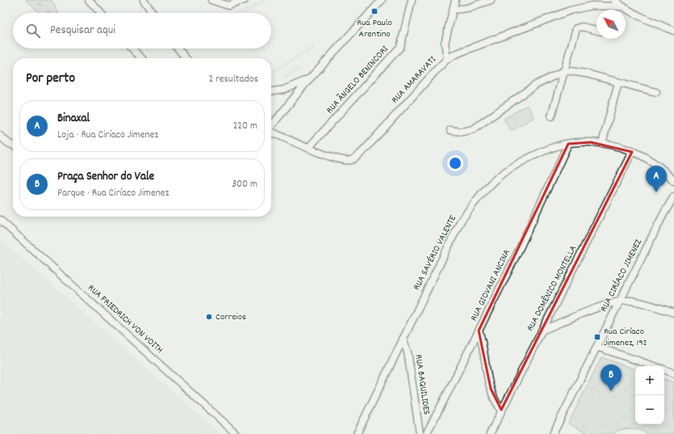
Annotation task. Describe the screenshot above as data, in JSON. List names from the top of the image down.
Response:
{
  "streets": {
    "street": [
      "RUA ÂNGELO BENINCORI",
      "RUA AMARAVATI",
      "RUA SAVÉRIO VALENTE",
      "RUA CIRÍACO JIMENEZ",
      "RUA GIOVANI ANCINA",
      "RUA DOMÊNICO MONTELLA",
      "RUA FRIEDRICH VON VOITH",
      "RUA BAQUILIDES"
    ]
  },
  "crossings": [
    ["RUA ÂNGELO BENINCORI", "RUA AMARAVATI"],
    ["RUA SAVÉRIO VALENTE", "RUA GIOVANI ANCINA"],
    ["RUA SAVÉRIO VALENTE", "RUA DOMÊNICO MONTELLA"],
    ["RUA SAVÉRIO VALENTE", "RUA BAQUILIDES"]
  ],
  "places": {
    "transit": ["Rua Paulo Arentino", "Rua Ciríaco Jimenez, 192"],
    "other": ["Correios"]
  },
  "north": "top left",
  "page": {
    "search": "Pesquisar aqui",
    "heading": ["Por perto", "2 resultados"],
    "list": [
      {
        "mark": "A",
        "name": "Binaxal",
        "note": "Loja · Rua Ciríaco Jimenez",
        "value": "220 m"
      },
      {
        "mark": "B",
        "name": "Praça Senhor do Vale",
        "note": "Parque · Rua Ciríaco Jimenez",
        "value": "300 m"
      }
    ],
    "pins": ["A", "B"],
    "map_buttons": ["+", "−"]
  }
}
